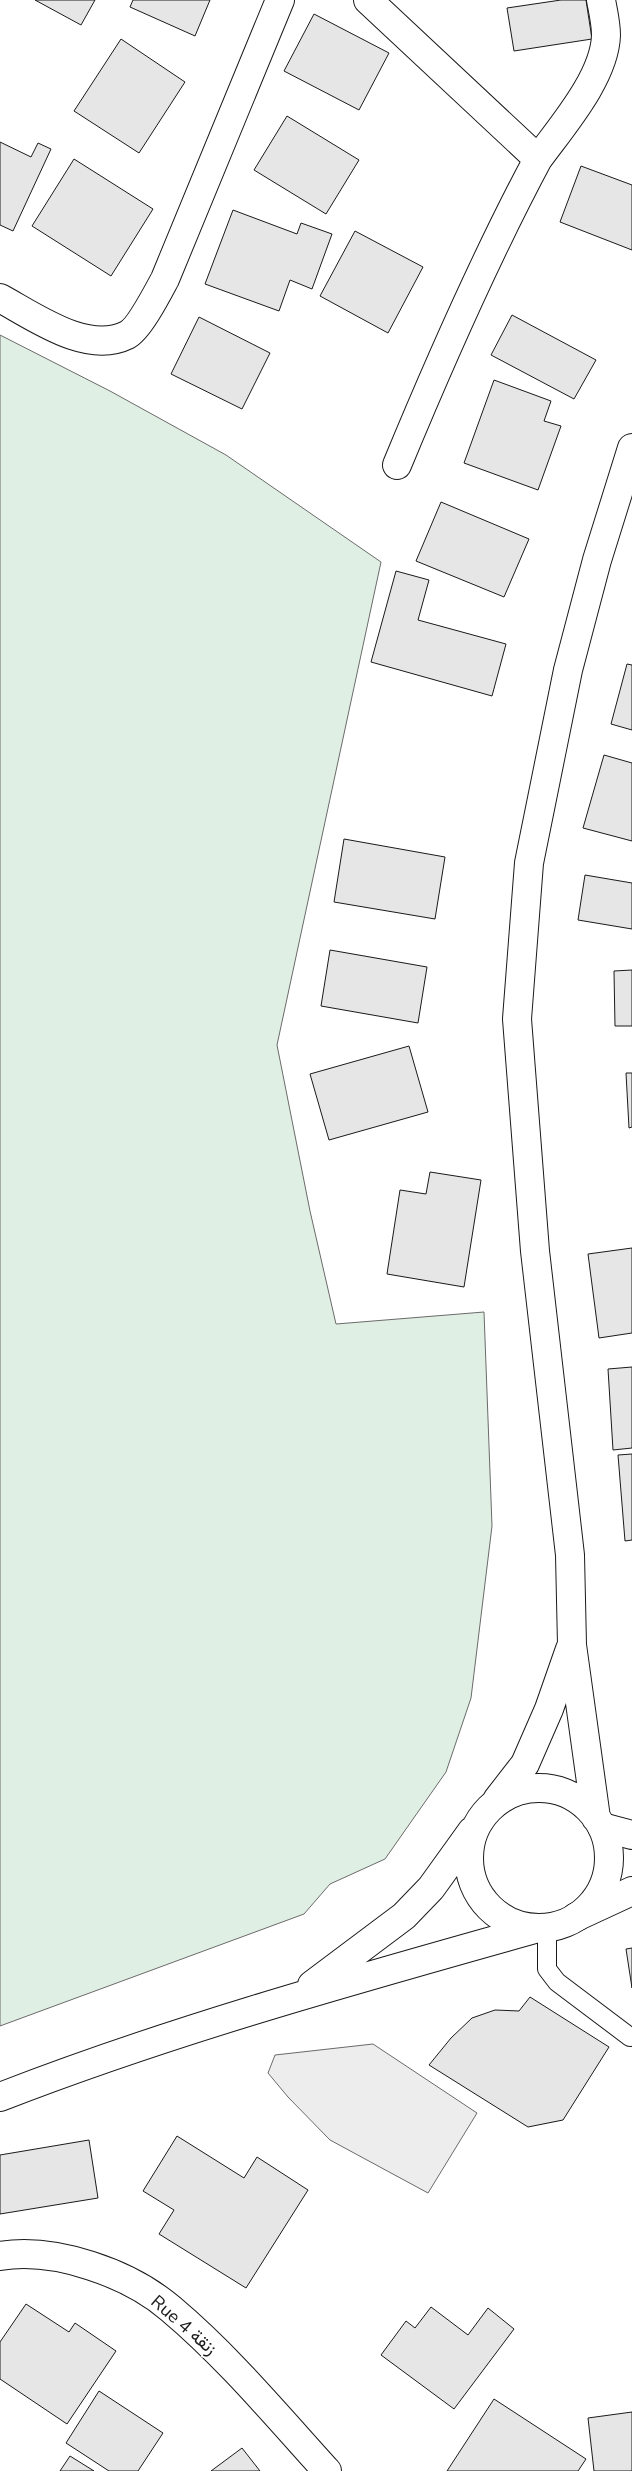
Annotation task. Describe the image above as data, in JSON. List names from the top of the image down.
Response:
{
  "streets": {
    "main road": ["Rue 4 زنقة"]
  }
}
